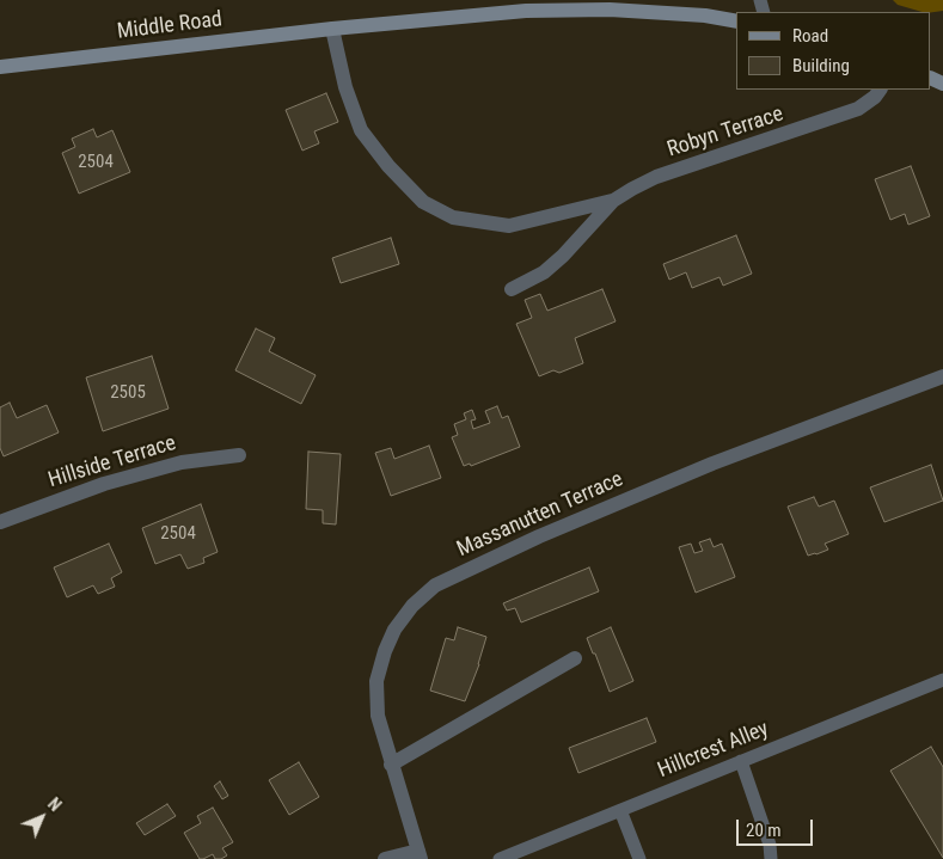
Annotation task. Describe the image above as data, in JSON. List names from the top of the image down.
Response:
{
  "streets": {
    "main road": ["Middle Road"],
    "street": ["Robyn Terrace", "Hillside Terrace", "Massanutten Terrace"],
    "lane": ["Hillcrest Alley"]
  },
  "crossings": [
    ["Middle Road", "Robyn Terrace"]
  ],
  "house_numbers": ["2504", "2505", "2504"],
  "legend": ["Road", "Building"],
  "scale_bar": "20 m",
  "north": "top right"
}
